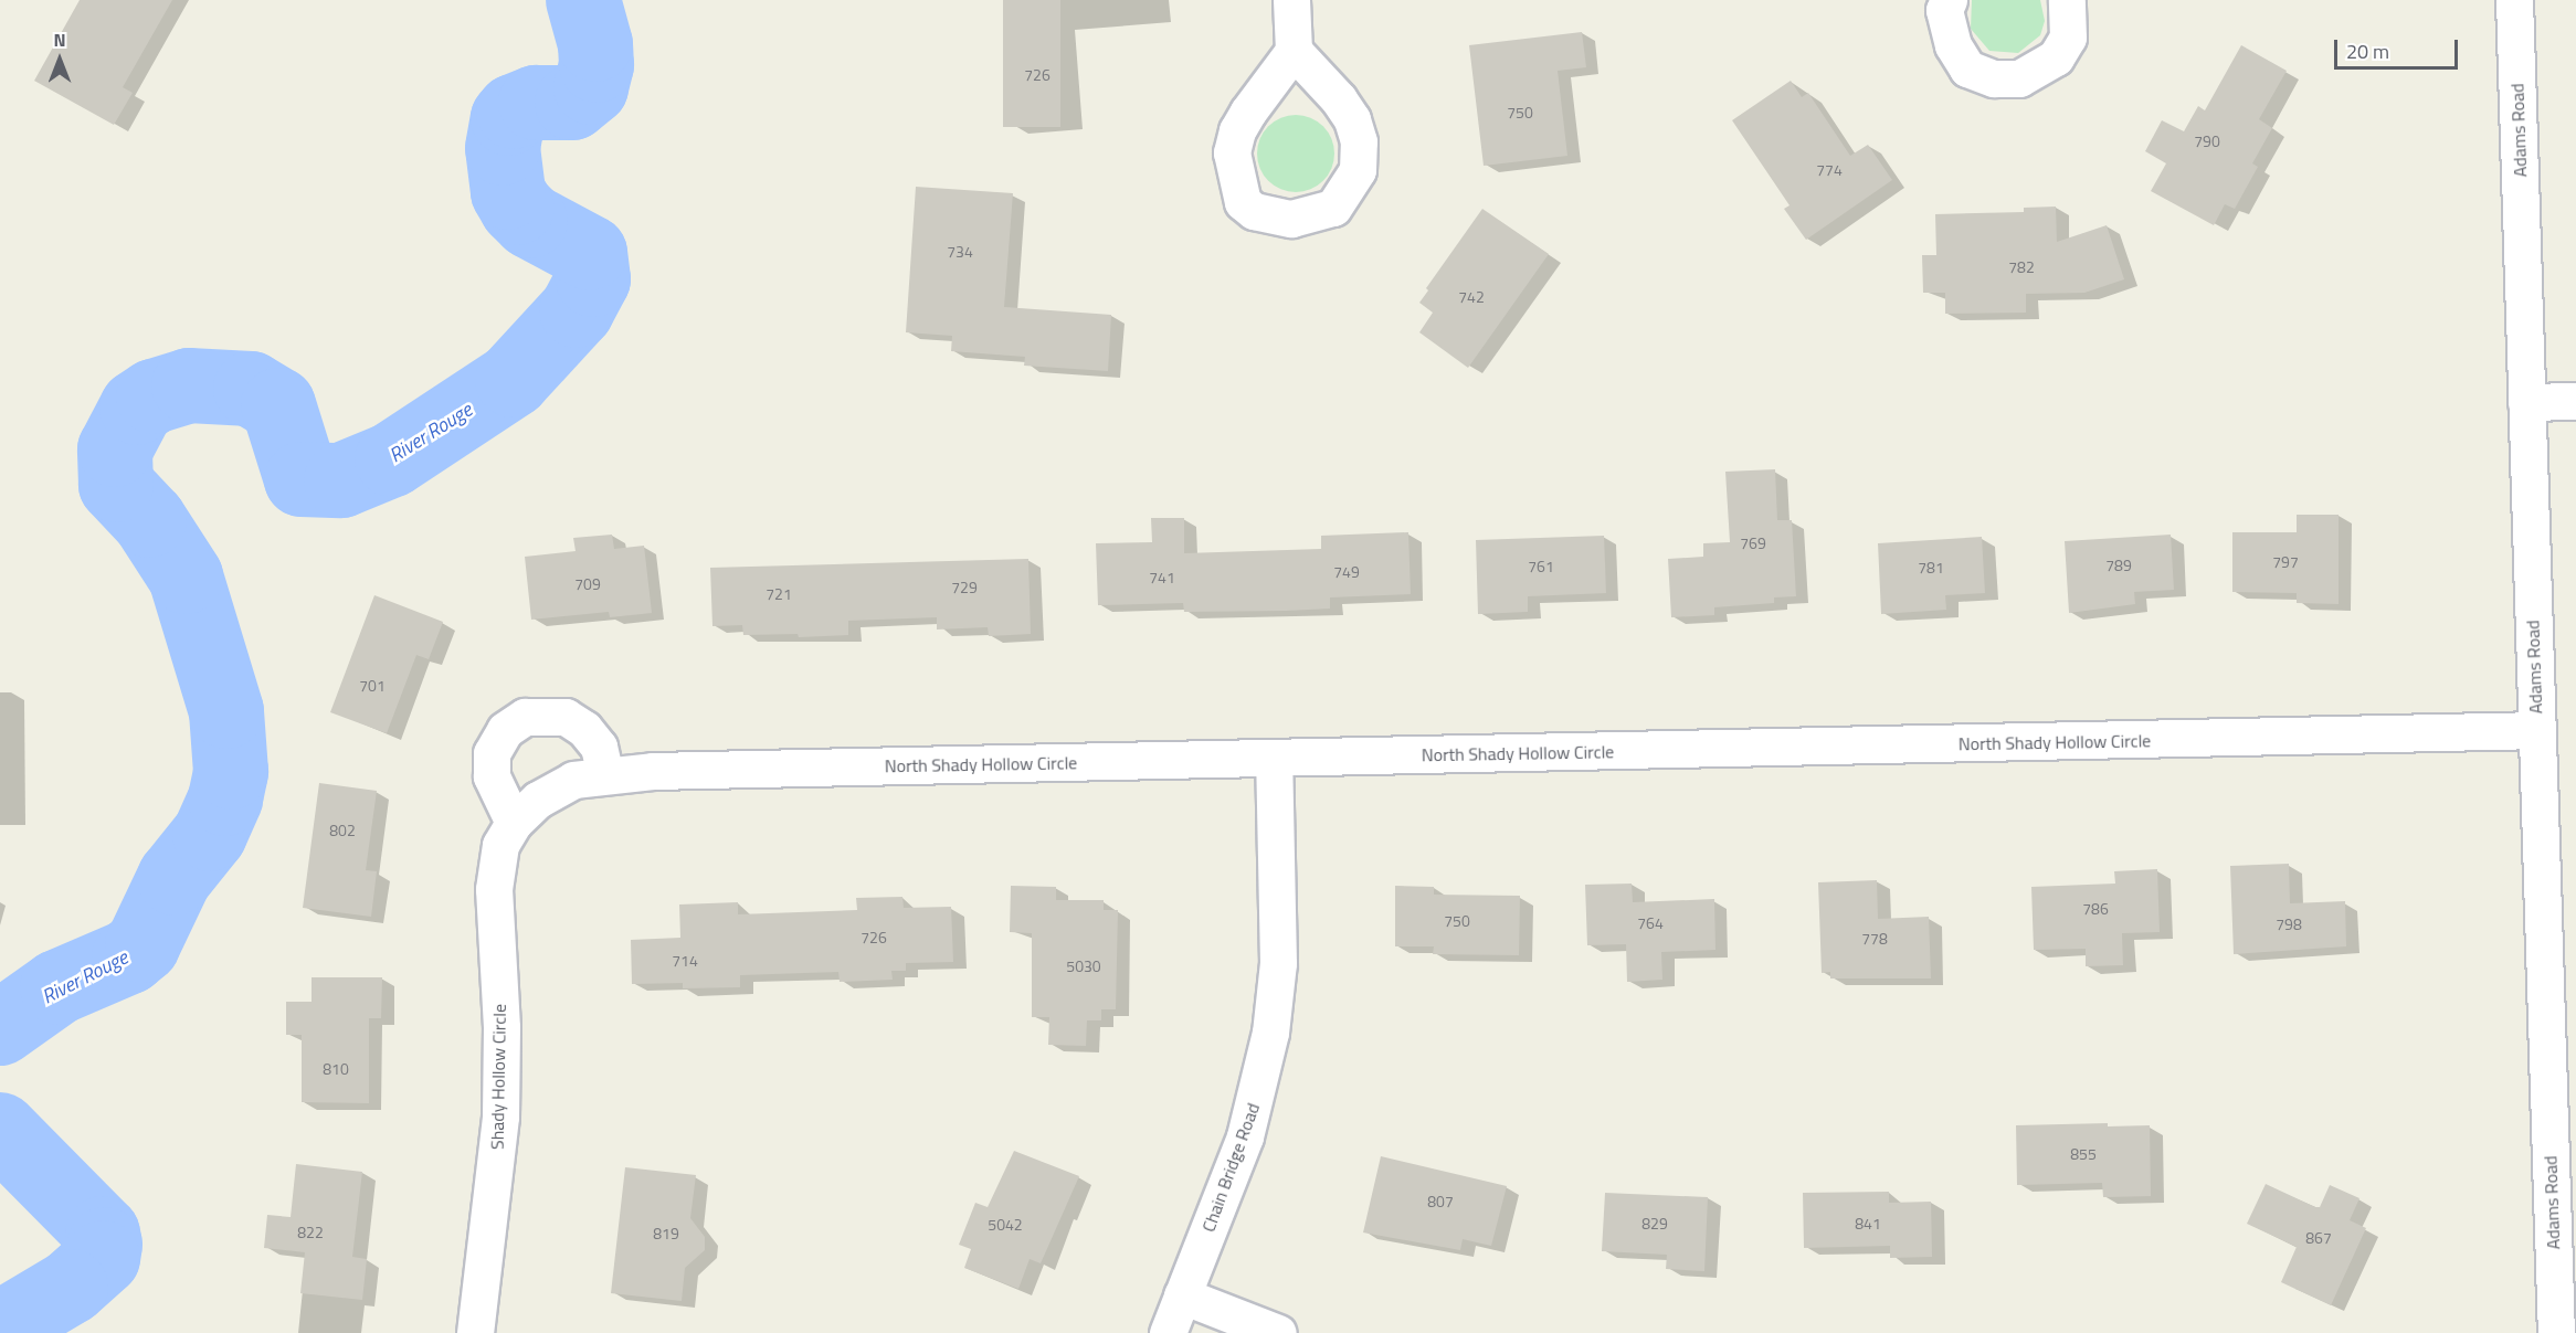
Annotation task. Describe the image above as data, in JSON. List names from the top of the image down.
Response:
{
  "streets": {
    "street": [
      "Adams Road",
      "North Shady Hollow Circle",
      "Shady Hollow Circle",
      "Chain Bridge Road"
    ]
  },
  "crossings": [
    ["Adams Road", "North Shady Hollow Circle"],
    ["North Shady Hollow Circle", "Shady Hollow Circle"],
    ["North Shady Hollow Circle", "Chain Bridge Road"]
  ],
  "water": ["River Rouge"],
  "house_numbers": [
    "726",
    "750",
    "790",
    "774",
    "734",
    "782",
    "742",
    "769",
    "797",
    "789",
    "761",
    "781",
    "749",
    "741",
    "709",
    "729",
    "721",
    "701",
    "802",
    "786",
    "750",
    "764",
    "798",
    "726",
    "778",
    "714",
    "5030",
    "810",
    "855",
    "807",
    "829",
    "841",
    "5042",
    "822",
    "819",
    "867"
  ],
  "scale_bar": "20 m",
  "north": "top"
}
